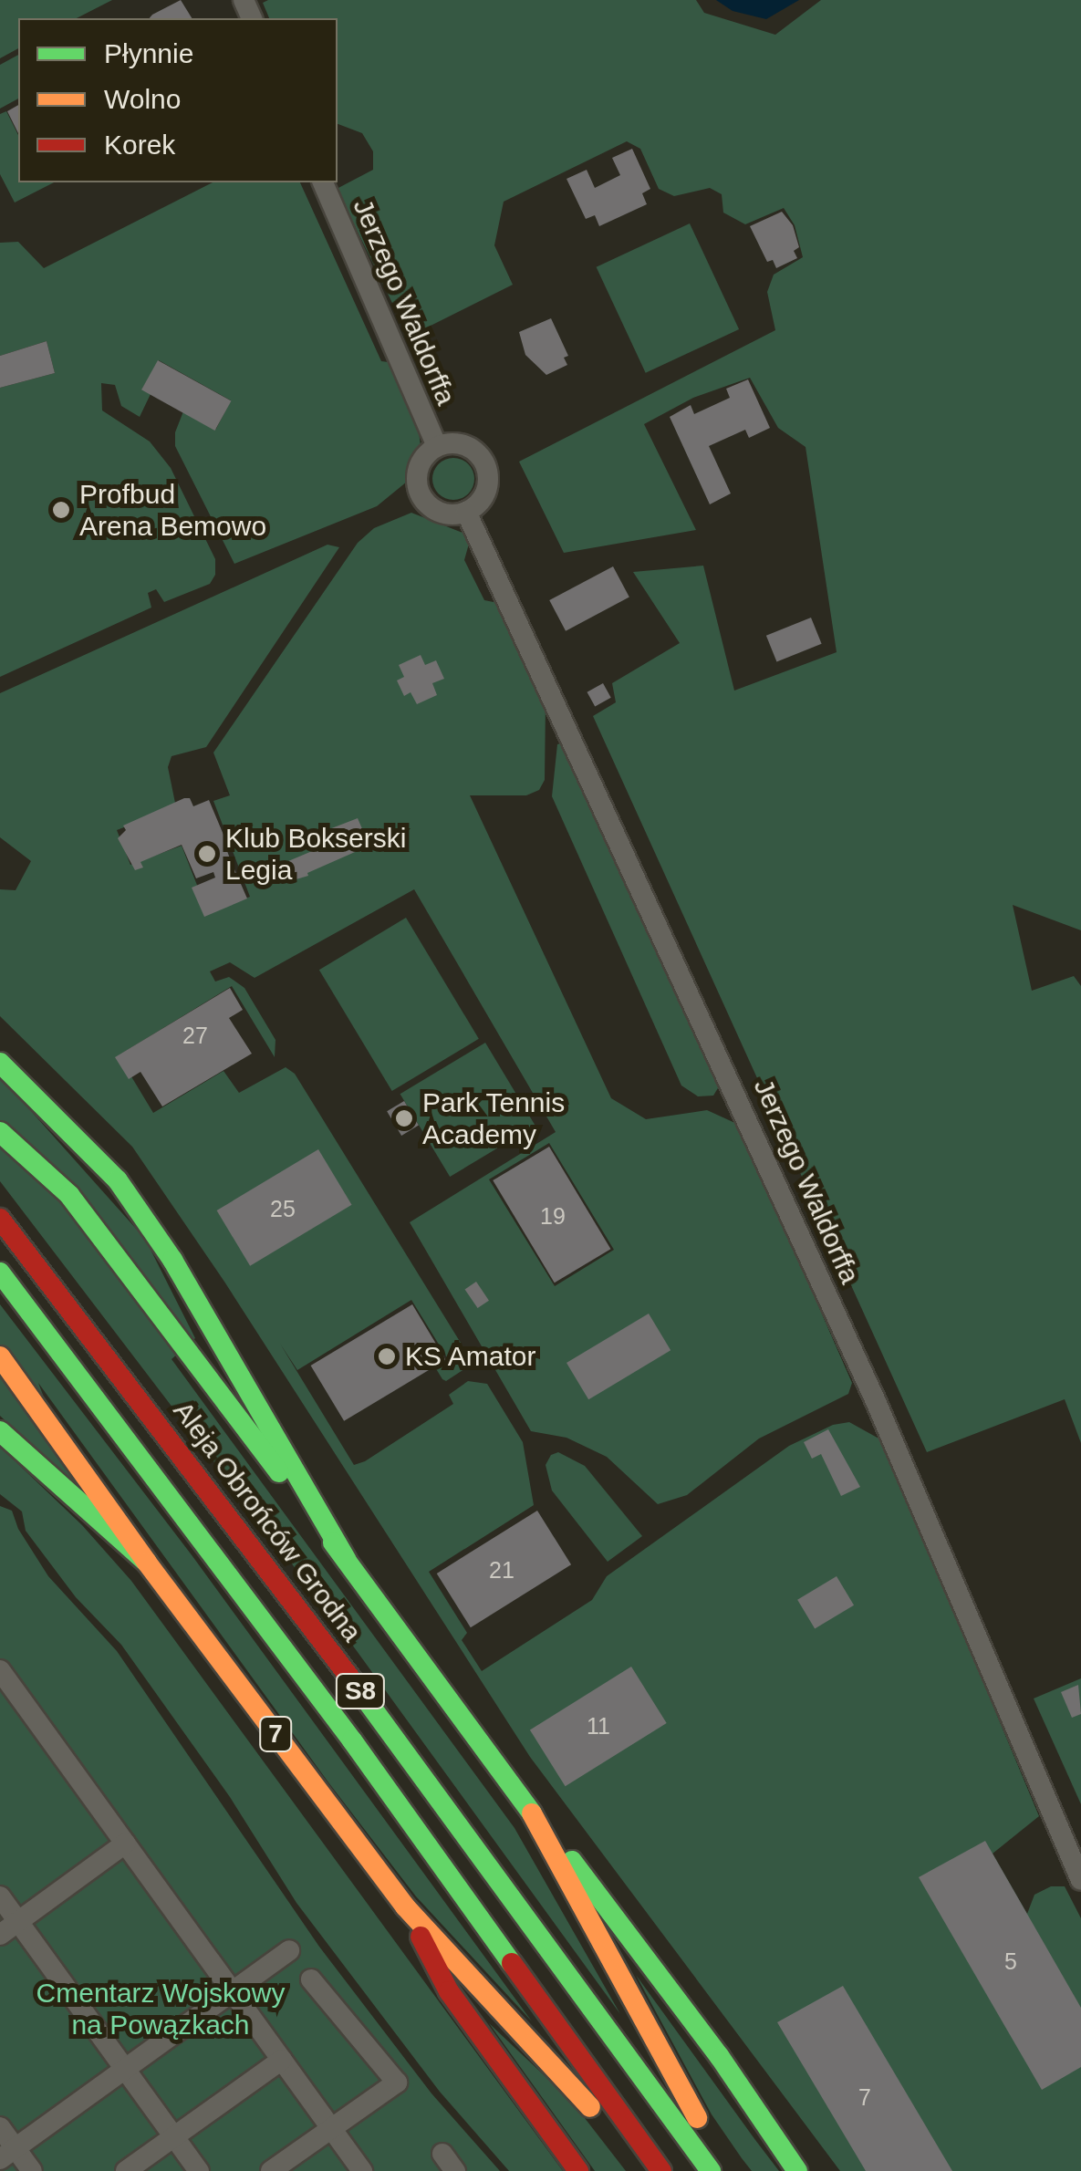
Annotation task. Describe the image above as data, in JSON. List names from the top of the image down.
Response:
{
  "streets": {
    "main road": ["Aleja Obrońców Grodna", "S8", "7"],
    "street": ["Jerzego Waldorffa"]
  },
  "parks": ["Cmentarz Wojskowy na Powązkach"],
  "places": [
    "Profbud Arena Bemowo",
    "Klub Bokserski Legia",
    "Park Tennis Academy",
    "KS Amator"
  ],
  "house_numbers": [
    "27",
    "25",
    "19",
    "21",
    "11",
    "5",
    "7"
  ],
  "legend": ["Płynnie", "Wolno", "Korek"]
}
